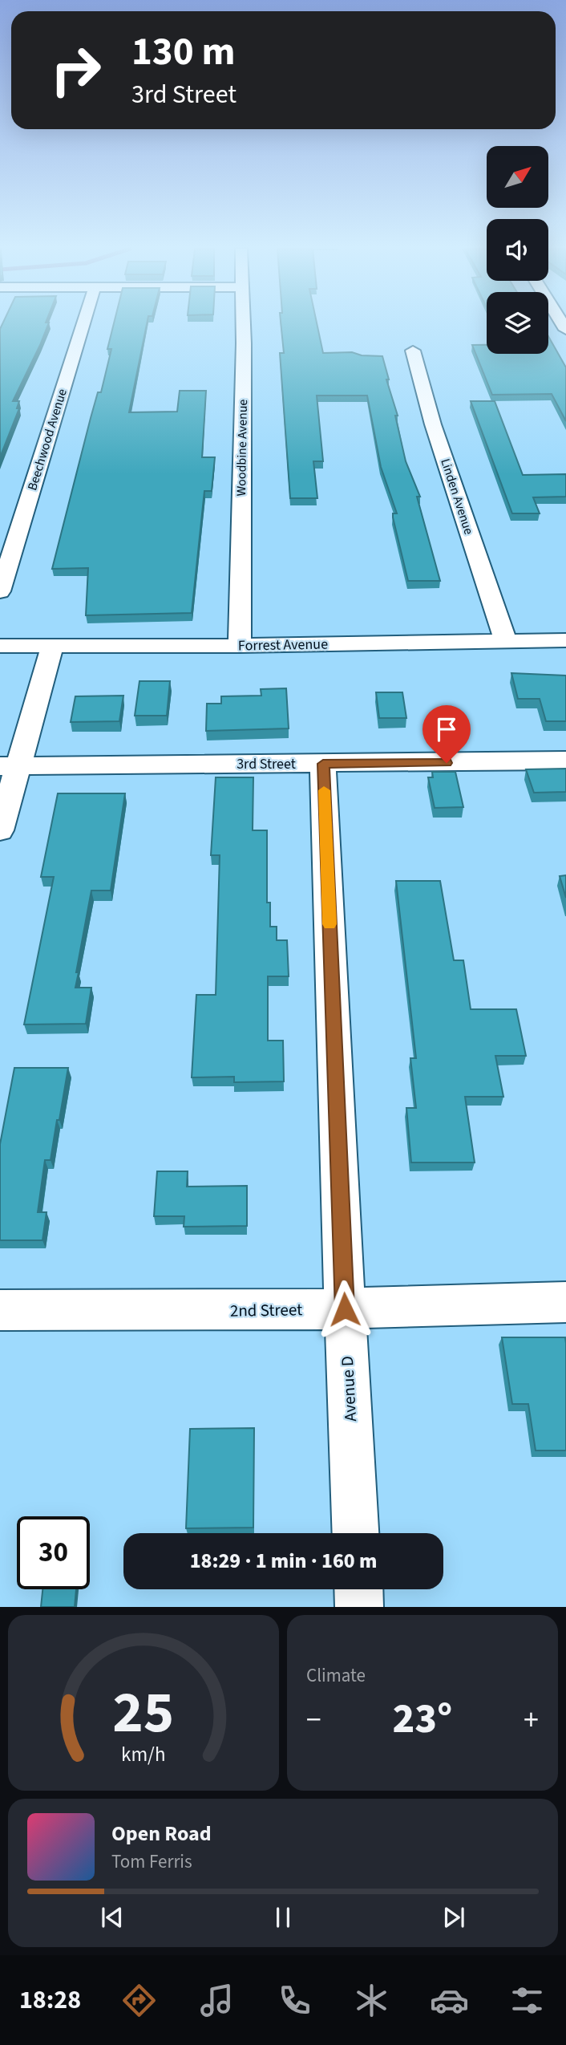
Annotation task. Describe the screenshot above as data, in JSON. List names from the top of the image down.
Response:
{
  "streets": {
    "street": [
      "Beechwood Avenue",
      "Woodbine Avenue",
      "Linden Avenue",
      "Forrest Avenue",
      "3rd Street",
      "2nd Street",
      "Avenue D"
    ]
  },
  "crossings": [
    ["Woodbine Avenue", "Forrest Avenue"],
    ["Linden Avenue", "Forrest Avenue"],
    ["3rd Street", "Avenue D"],
    ["2nd Street", "Avenue D"]
  ],
  "north": "top right",
  "page": {
    "turn": ["130 m", "3rd Street"],
    "limit": "30",
    "trip": "18:29 · 1 min · 160 m",
    "tile": "Climate",
    "heat": ["−", "23°", "+"],
    "song": ["Open Road", "Tom Ferris"],
    "tabs": "18:28",
    "gauge": ["25", "km/h"]
  }
}
